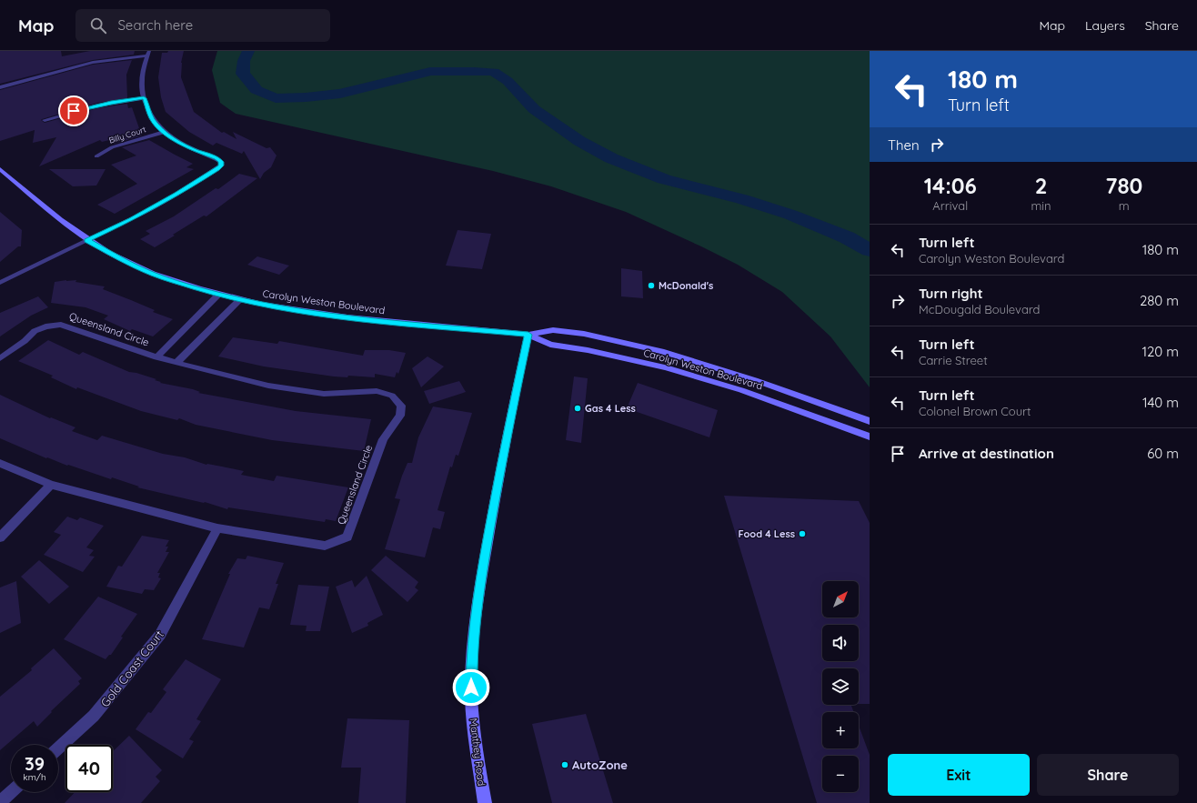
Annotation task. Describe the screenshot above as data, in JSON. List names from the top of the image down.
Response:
{
  "streets": {
    "street": [
      "Billy Court",
      "Carolyn Weston Boulevard",
      "Queensland Circle",
      "Gold Coast Court",
      "Manthey Road"
    ]
  },
  "crossings": [
    ["Carolyn Weston Boulevard", "Queensland Circle"],
    ["Carolyn Weston Boulevard", "Manthey Road"],
    ["Queensland Circle", "Gold Coast Court"]
  ],
  "places": [
    "McDonald's",
    "Gas 4 Less",
    "Food 4 Less",
    "AutoZone"
  ],
  "north": "top right",
  "page": {
    "header": "Map",
    "search": "Search here",
    "nav": ["Map", "Layers", "Share"],
    "turn": ["180 m", "Turn left"],
    "then": "Then",
    "eta": [
      "14:06",
      "Arrival",
      "2",
      "min",
      "780",
      "m"
    ],
    "list": [
      {
        "name": "Turn left",
        "note": "Carolyn Weston Boulevard",
        "value": "180 m"
      },
      {
        "name": "Turn right",
        "note": "McDougald Boulevard",
        "value": "280 m"
      },
      {
        "name": "Turn left",
        "note": "Carrie Street",
        "value": "120 m"
      },
      {
        "name": "Turn left",
        "note": "Colonel Brown Court",
        "value": "140 m"
      },
      {
        "name": "Arrive at destination",
        "value": "60 m"
      }
    ],
    "map_buttons": ["+", "−"],
    "speed": "39 km/h",
    "limit": "40",
    "buttons": ["Exit", "Share"]
  }
}
